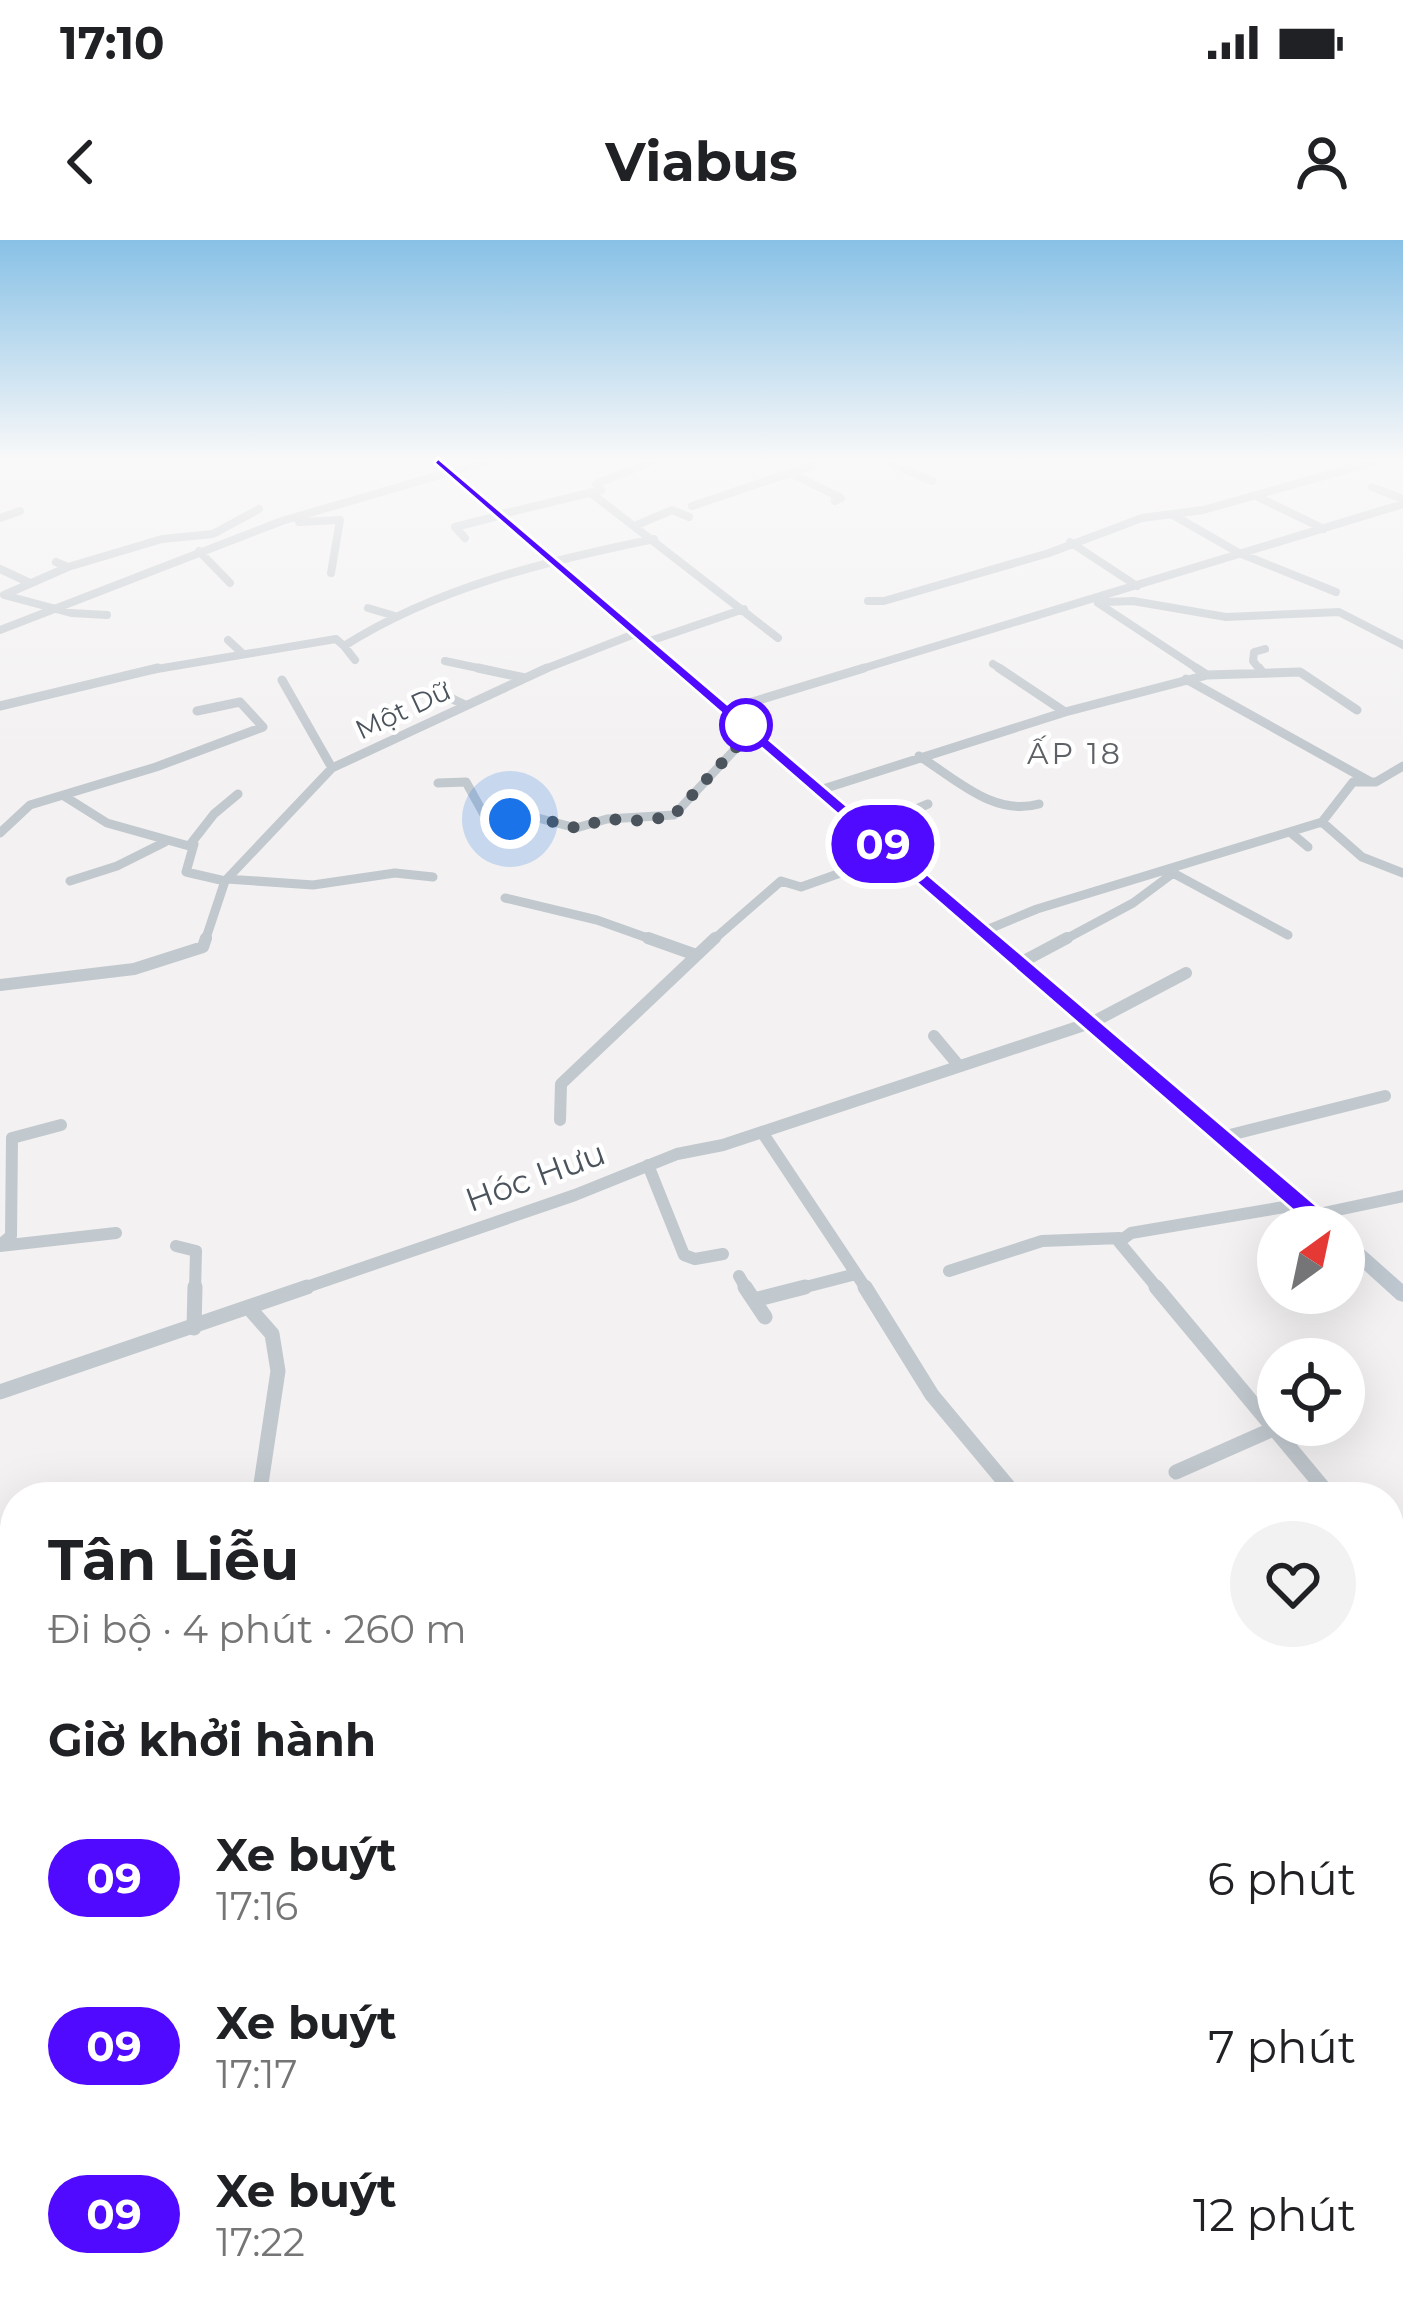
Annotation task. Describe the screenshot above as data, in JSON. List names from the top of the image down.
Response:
{
  "streets": {
    "street": ["Một Dữ", "Hóc Hưu"]
  },
  "districts": ["ẤP 18"],
  "lines": ["bus line 09"],
  "north": "top right",
  "page": {
    "status": "17:10",
    "header": "Viabus",
    "on_map": "09",
    "heading": [
      ["Tân Liễu", "Đi bộ · 4 phút · 260 m"],
      "Giờ khởi hành"
    ],
    "list": [
      {
        "mark": "09",
        "name": "Xe buýt",
        "note": "17:16",
        "value": "6 phút"
      },
      {
        "mark": "09",
        "name": "Xe buýt",
        "note": "17:17",
        "value": "7 phút"
      },
      {
        "mark": "09",
        "name": "Xe buýt",
        "note": "17:22",
        "value": "12 phút"
      }
    ]
  }
}
